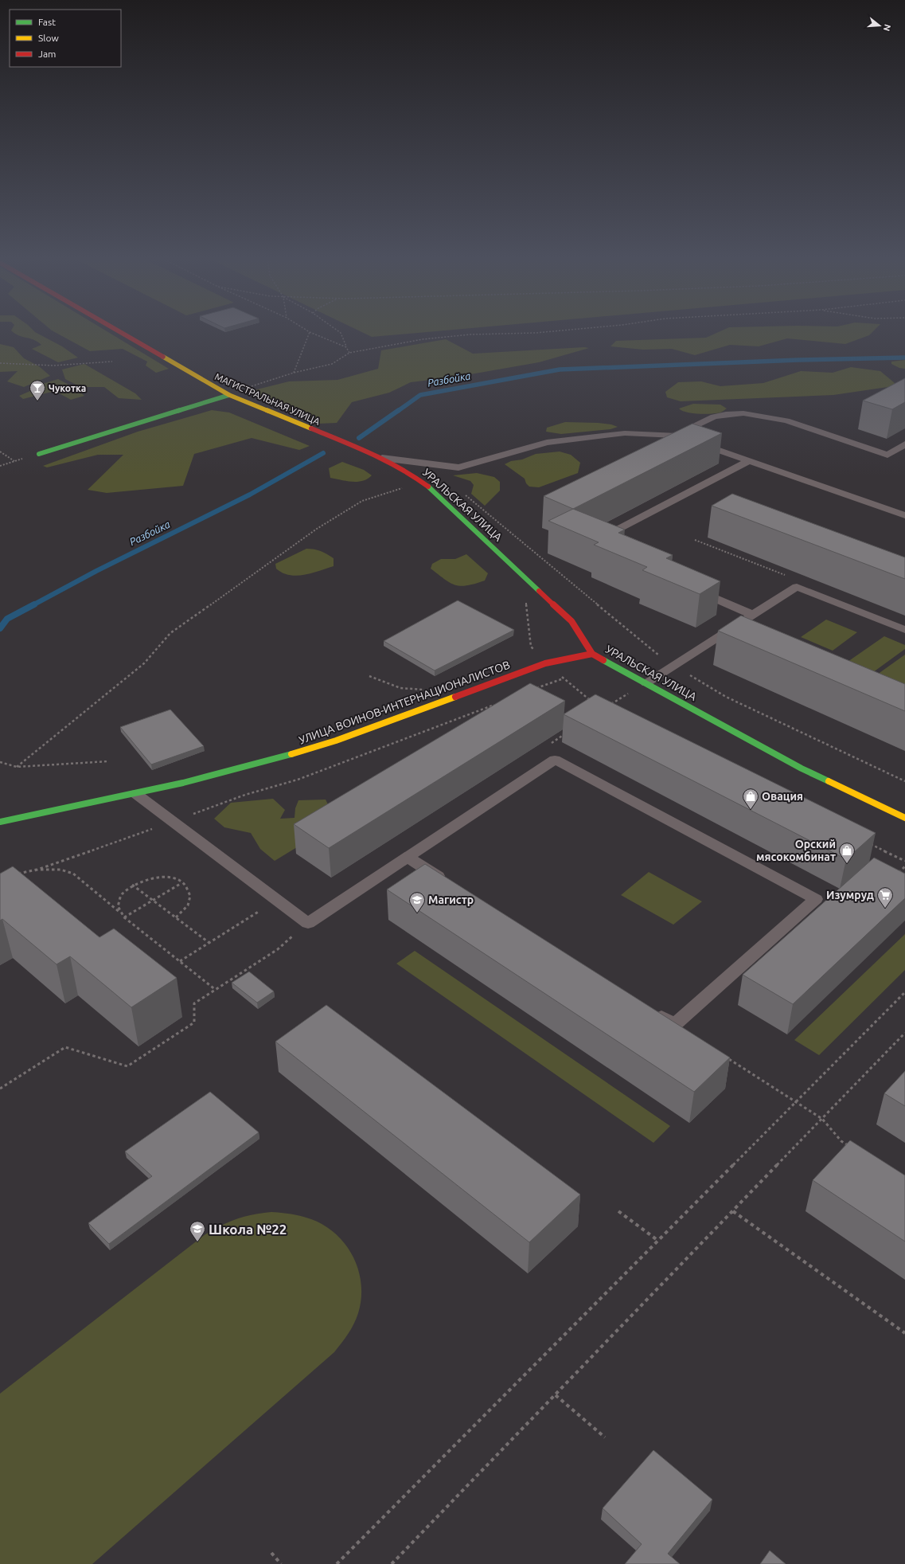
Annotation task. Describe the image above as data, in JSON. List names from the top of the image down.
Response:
{
  "streets": {
    "street": ["МАГИСТРАЛЬНАЯ УЛИЦА", "УРАЛЬСКАЯ УЛИЦА", "УЛИЦА ВОИНОВ-ИНТЕРНАЦИОНАЛИСТОВ"]
  },
  "crossings": [
    ["МАГИСТРАЛЬНАЯ УЛИЦА", "УРАЛЬСКАЯ УЛИЦА"],
    ["УРАЛЬСКАЯ УЛИЦА", "УЛИЦА ВОИНОВ-ИНТЕРНАЦИОНАЛИСТОВ"]
  ],
  "water": ["Разбойка"],
  "places": {
    "bar": ["Чукотка"],
    "shop": ["Овация", "Орский мясокомбинат"],
    "supermarket": ["Изумруд"],
    "school or university": ["Магистр", "Школа №22"]
  },
  "legend": ["Fast", "Slow", "Jam"],
  "north": "right"
}
